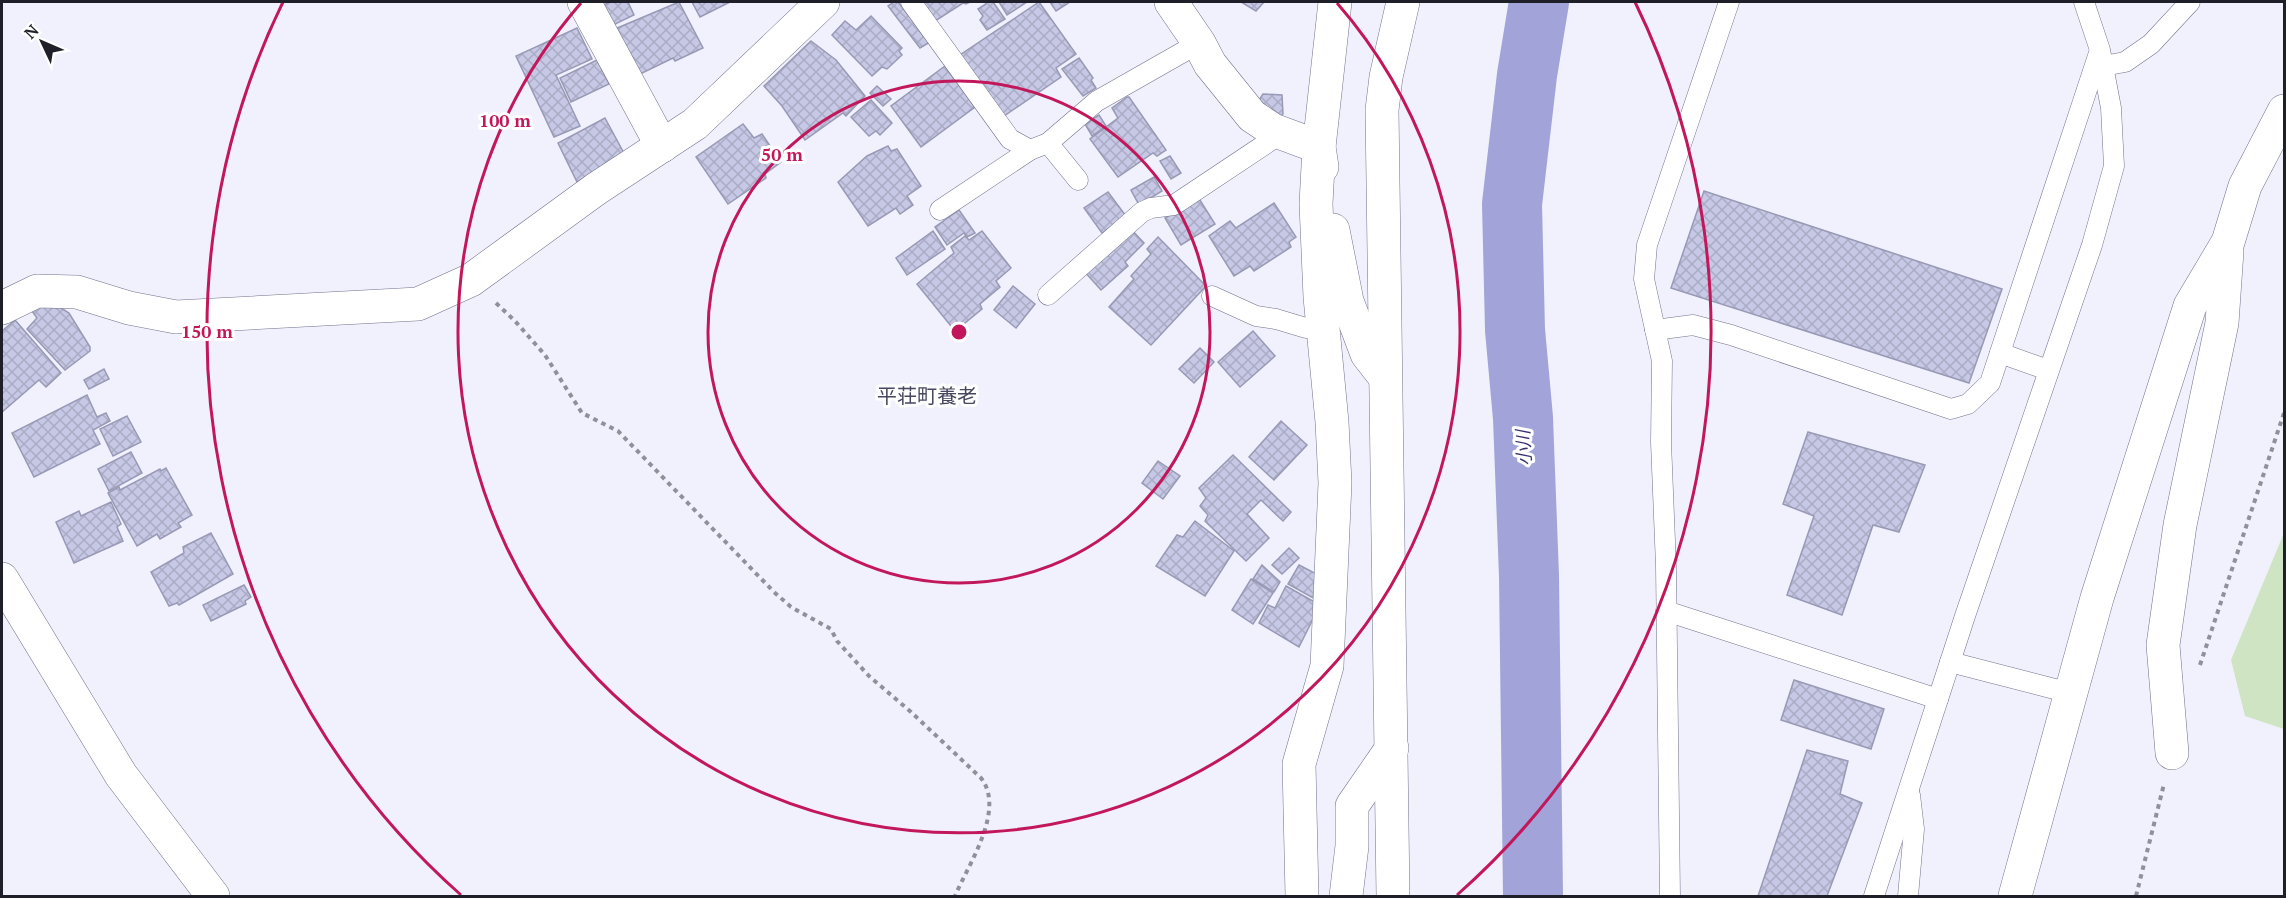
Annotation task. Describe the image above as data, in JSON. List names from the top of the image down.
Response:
{
  "districts": ["平荘町養老"],
  "water": ["小川"],
  "north": "top left",
  "rings": ["100 m", "50 m", "150 m"]
}
